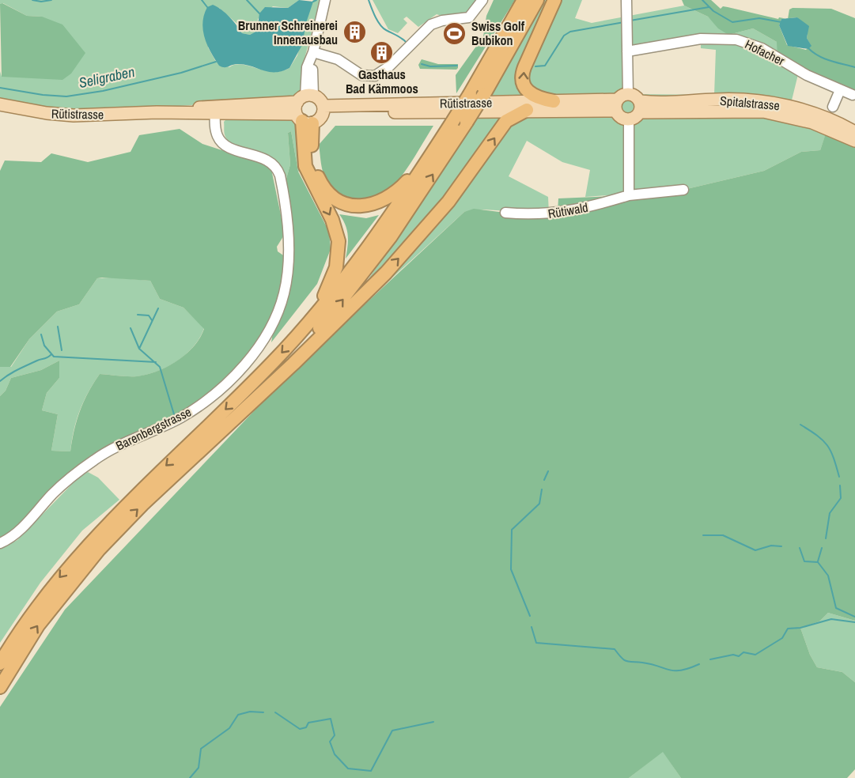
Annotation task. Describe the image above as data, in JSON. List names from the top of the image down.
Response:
{
  "streets": {
    "main road": ["Rütistrasse", "Spitalstrasse"],
    "street": ["Hofacher", "Rütiwald", "Barenbergstrasse"]
  },
  "crossings": [
    ["Rütistrasse", "Barenbergstrasse"]
  ],
  "water": ["Seligraben"],
  "places": {
    "building": ["Brunner Schreinerei Innenausbau", "Gasthaus Bad Kämmoos"],
    "sports": ["Swiss Golf Bubikon"]
  }
}
